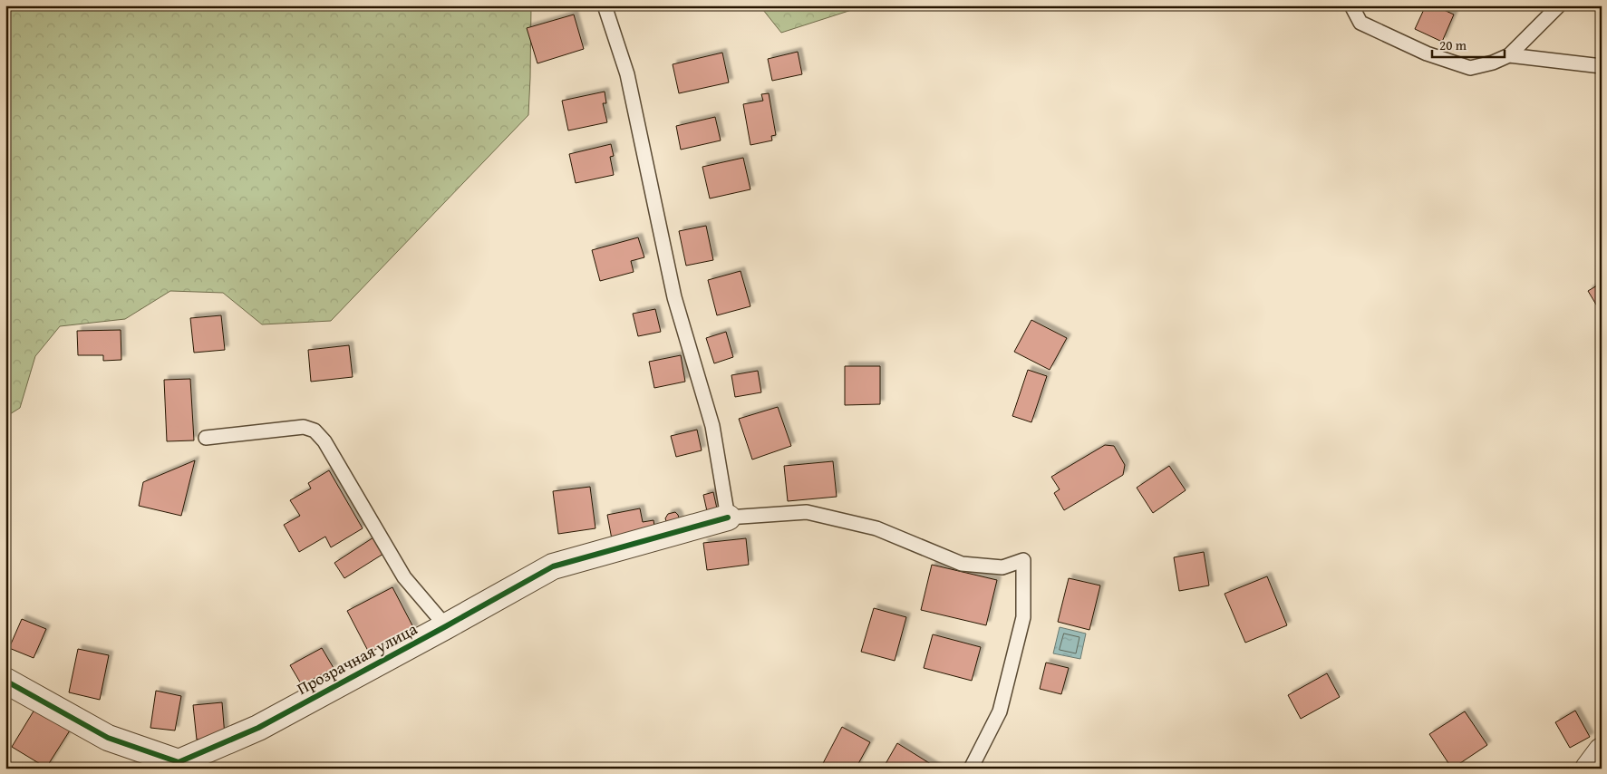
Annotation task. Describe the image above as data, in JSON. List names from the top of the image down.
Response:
{
  "streets": {
    "street": ["Прозрачная улица"]
  },
  "scale_bar": "20 m"
}
